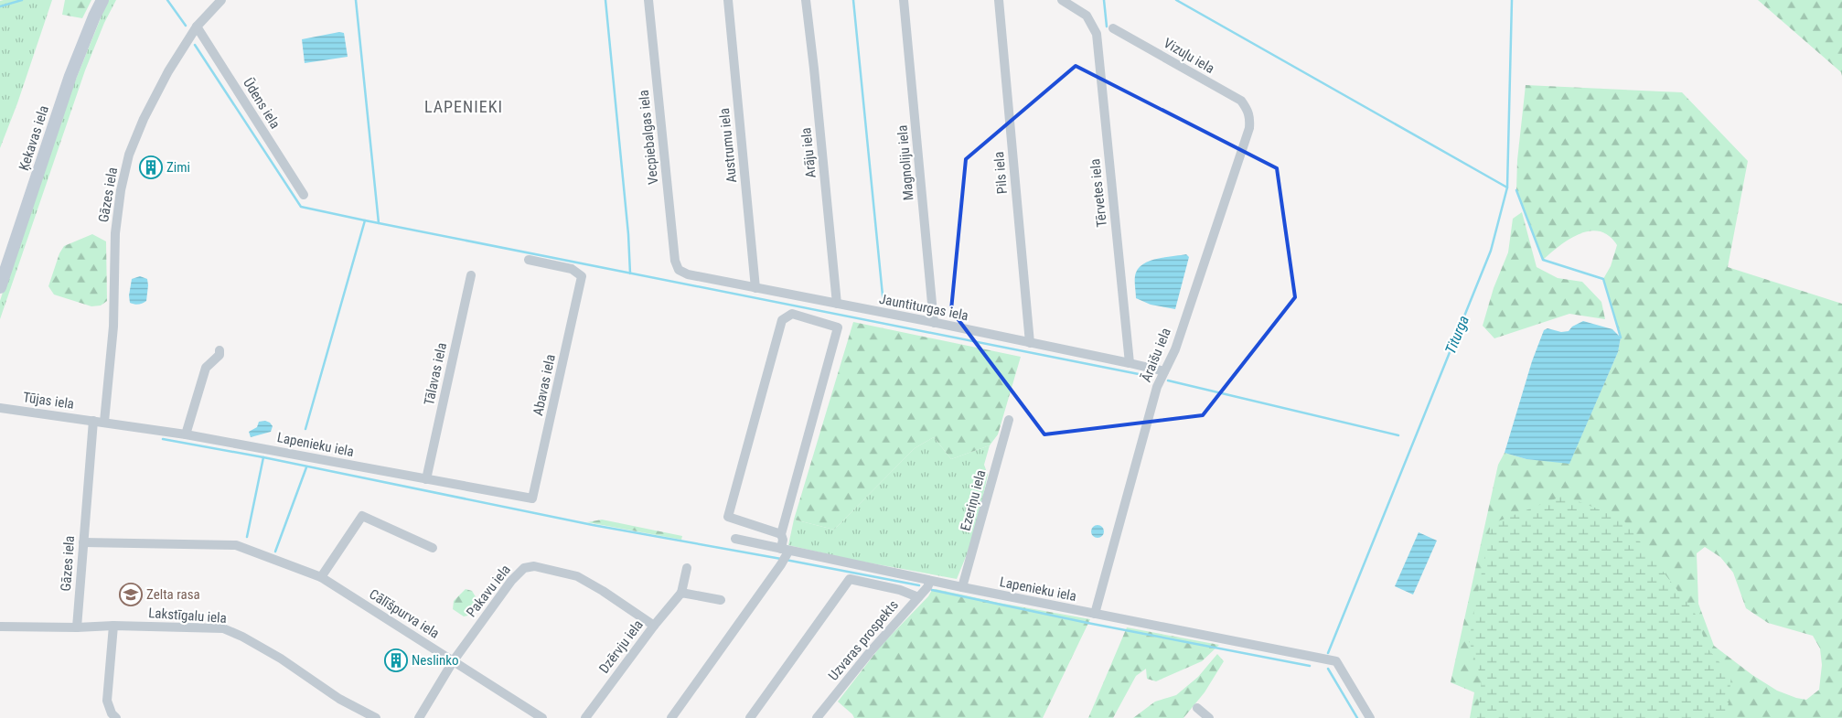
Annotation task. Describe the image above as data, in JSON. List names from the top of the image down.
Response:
{
  "streets": {
    "main road": ["Ķekavas iela"],
    "street": [
      "Vizuļu iela",
      "Ūdens iela",
      "Vecpiebalgas iela",
      "Austrumu iela",
      "Arāju iela",
      "Magnoliju iela",
      "Pils iela",
      "Tērvetes iela",
      "Gāzes iela",
      "Jauntiturgas iela",
      "Āraišu iela",
      "Tālavas iela",
      "Abavas iela",
      "Tūjas iela",
      "Lapenieku iela",
      "Ezeriņu iela",
      "Pakavu iela",
      "Cālīšpurva iela",
      "Lakstīgalu iela",
      "Uzvaras prospekts",
      "Dzērvju iela"
    ]
  },
  "crossings": [
    ["Vizuļu iela", "Āraišu iela"],
    ["Ūdens iela", "Gāzes iela"],
    ["Vecpiebalgas iela", "Jauntiturgas iela"],
    ["Austrumu iela", "Jauntiturgas iela"],
    ["Arāju iela", "Jauntiturgas iela"],
    ["Magnoliju iela", "Jauntiturgas iela"],
    ["Pils iela", "Jauntiturgas iela"],
    ["Tērvetes iela", "Jauntiturgas iela"],
    ["Gāzes iela", "Tūjas iela"],
    ["Gāzes iela", "Lapenieku iela"],
    ["Gāzes iela", "Cālīšpurva iela"],
    ["Gāzes iela", "Lakstīgalu iela"],
    ["Jauntiturgas iela", "Āraišu iela"],
    ["Āraišu iela", "Lapenieku iela"],
    ["Tālavas iela", "Lapenieku iela"],
    ["Abavas iela", "Lapenieku iela"],
    ["Tūjas iela", "Lapenieku iela"],
    ["Lapenieku iela", "Ezeriņu iela"],
    ["Lapenieku iela", "Uzvaras prospekts"],
    ["Pakavu iela", "Cālīšpurva iela"],
    ["Pakavu iela", "Dzērvju iela"]
  ],
  "districts": ["LAPENIEKI"],
  "water": ["Titurga"],
  "places": {
    "building": ["Zimi", "Neslinko"],
    "school or university": ["Zelta rasa"]
  }
}
